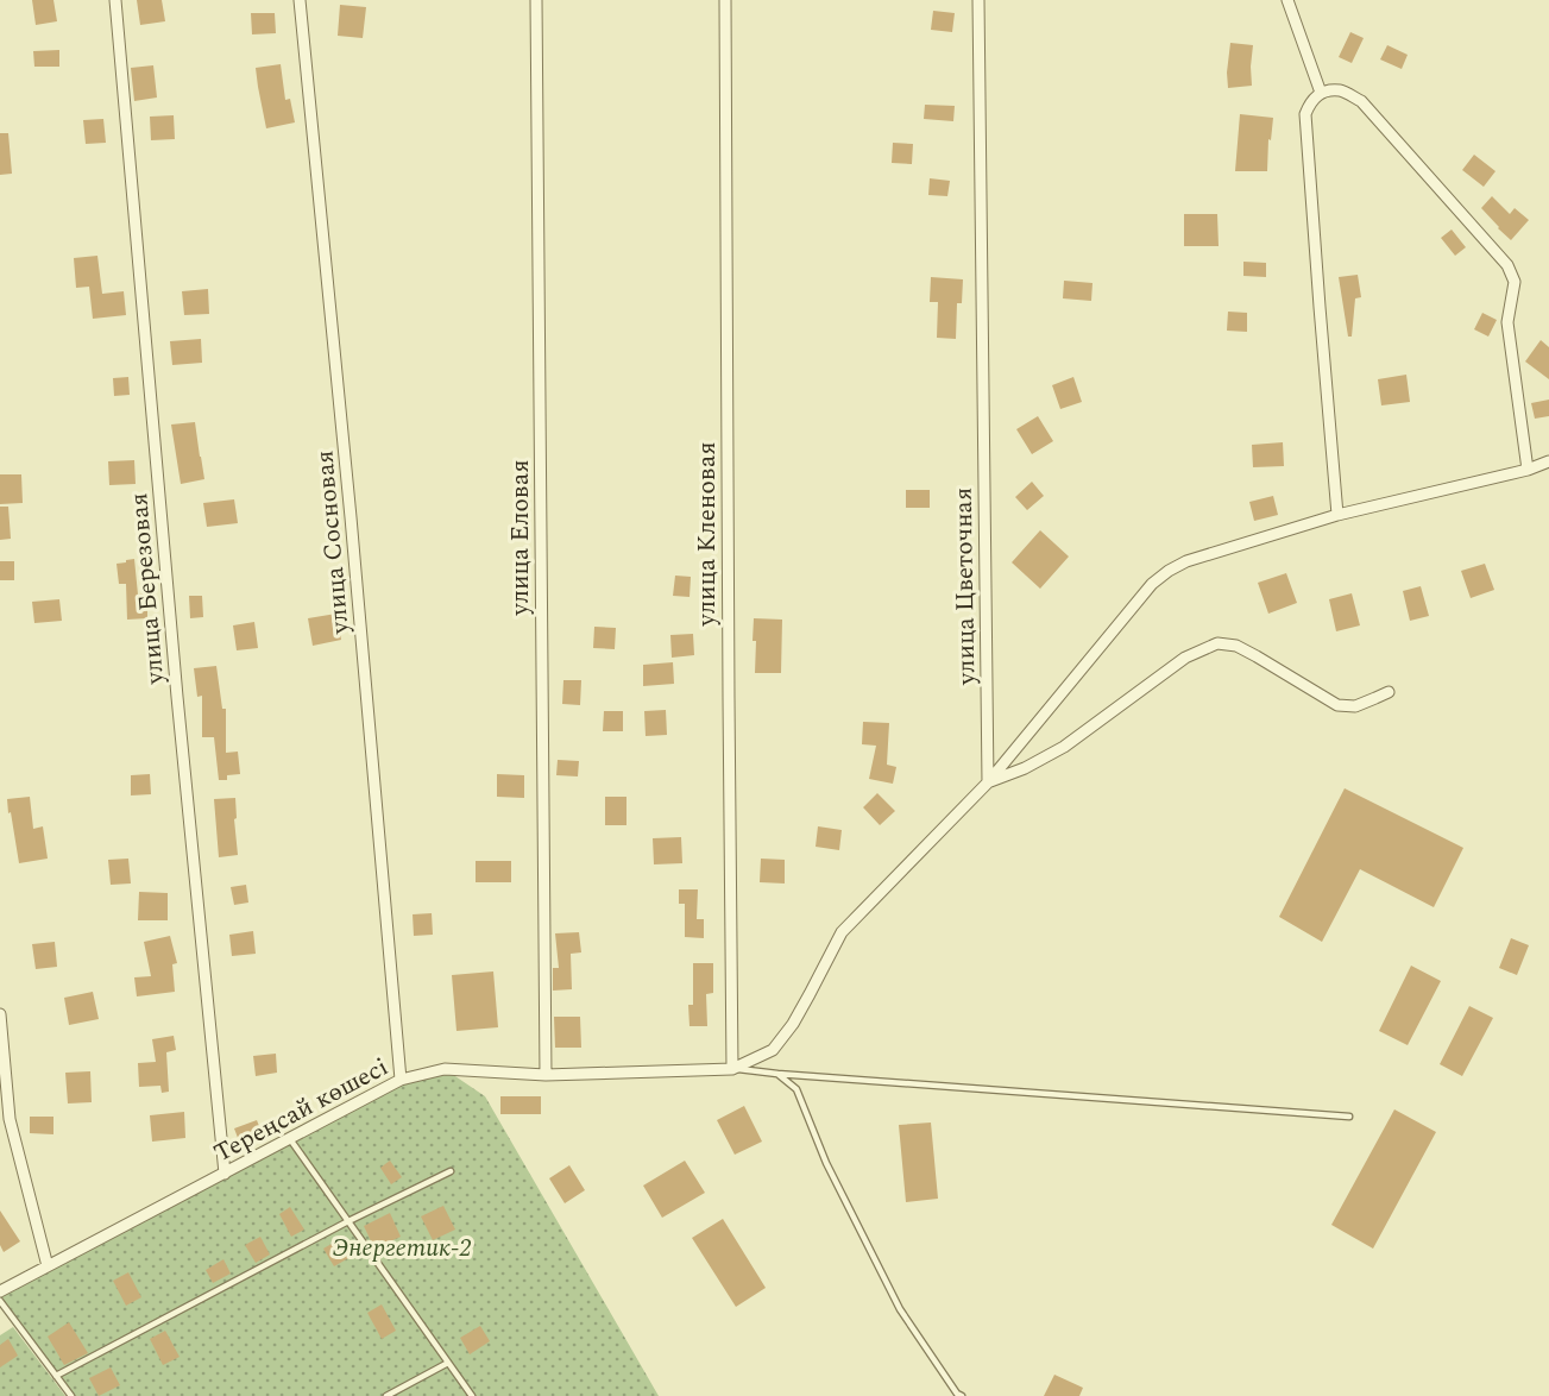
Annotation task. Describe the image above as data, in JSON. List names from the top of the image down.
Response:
{
  "streets": {
    "street": [
      "улица Кленовая",
      "улица Еловая",
      "улица Сосновая",
      "улица Цветочная",
      "улица Березовая",
      "Тереңсай көшесі"
    ]
  },
  "crossings": [
    ["улица Кленовая", "Тереңсай көшесі"],
    ["улица Еловая", "Тереңсай көшесі"],
    ["улица Сосновая", "Тереңсай көшесі"],
    ["улица Березовая", "Тереңсай көшесі"]
  ],
  "parks": ["Энергетик-2"]
}
